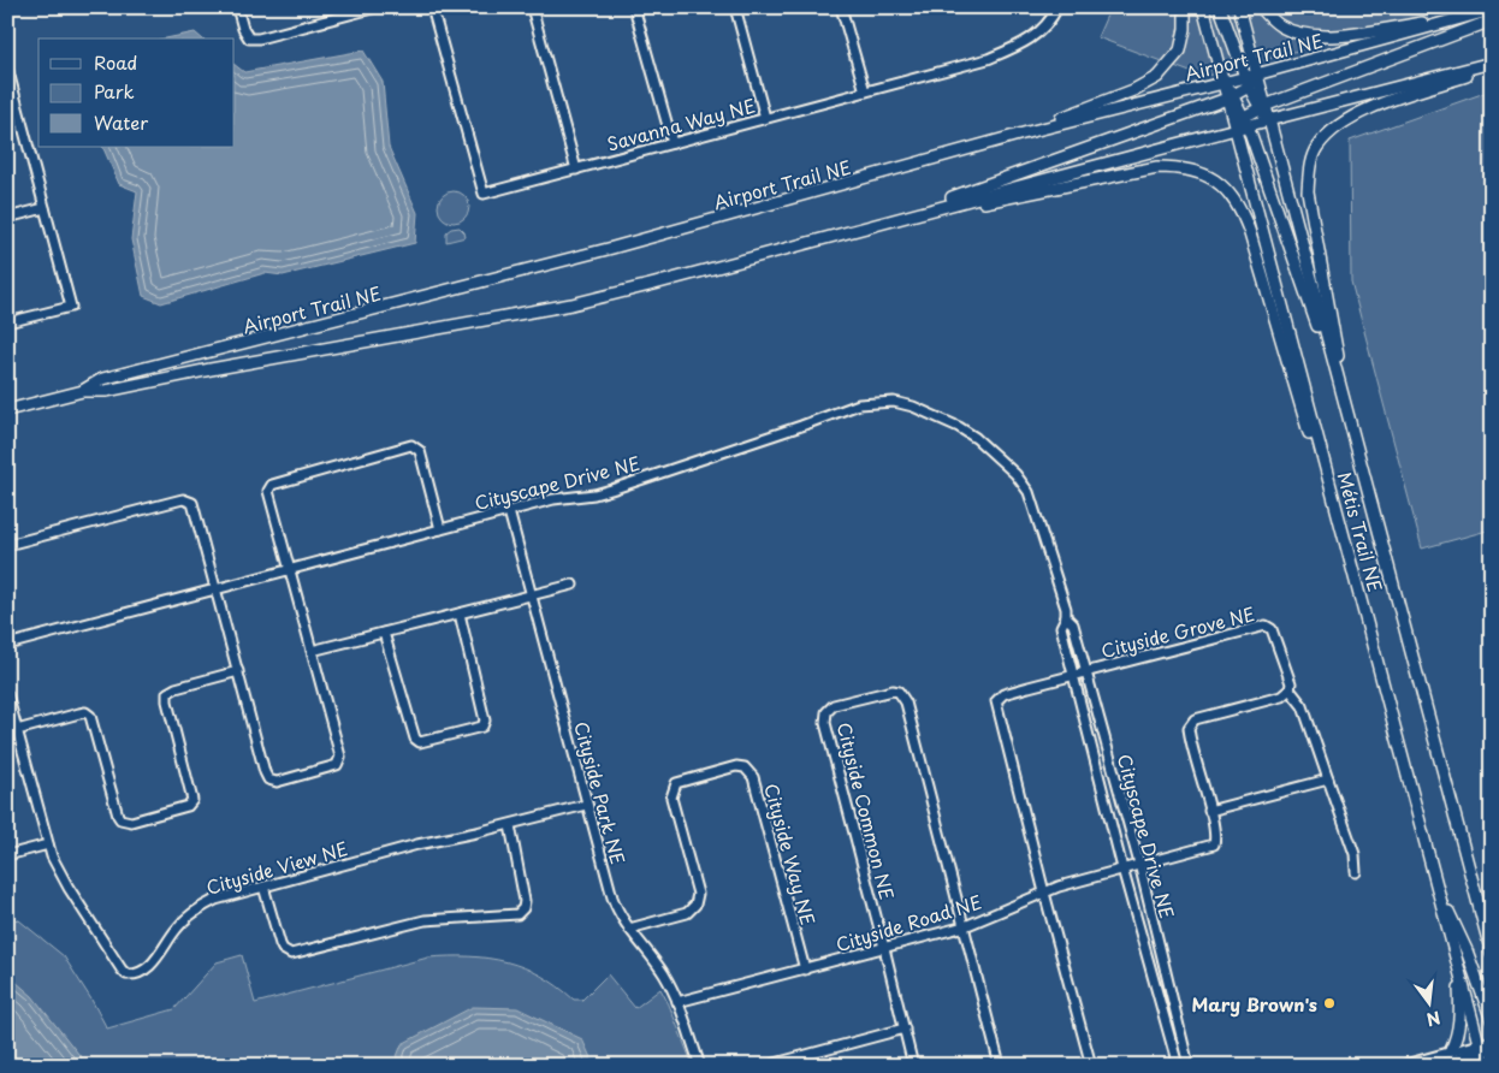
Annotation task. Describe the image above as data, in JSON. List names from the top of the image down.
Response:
{
  "streets": {
    "main road": ["Airport Trail NE", "Métis Trail NE"],
    "street": [
      "Savanna Way NE",
      "Cityscape Drive NE",
      "Cityside Grove NE",
      "Cityside Park NE",
      "Cityside Common NE",
      "Cityside Way NE",
      "Cityside View NE",
      "Cityside Road NE"
    ]
  },
  "crossings": [
    ["Airport Trail NE", "Métis Trail NE"],
    ["Cityscape Drive NE", "Cityside Grove NE"],
    ["Cityscape Drive NE", "Cityside Park NE"],
    ["Cityscape Drive NE", "Cityside Road NE"],
    ["Cityside Park NE", "Cityside Way NE"],
    ["Cityside Park NE", "Cityside View NE"],
    ["Cityside Park NE", "Cityside Road NE"],
    ["Cityside Common NE", "Cityside Road NE"],
    ["Cityside Way NE", "Cityside Road NE"]
  ],
  "places": ["Mary Brown's"],
  "legend": ["Road", "Park", "Water"],
  "north": "bottom"
}
